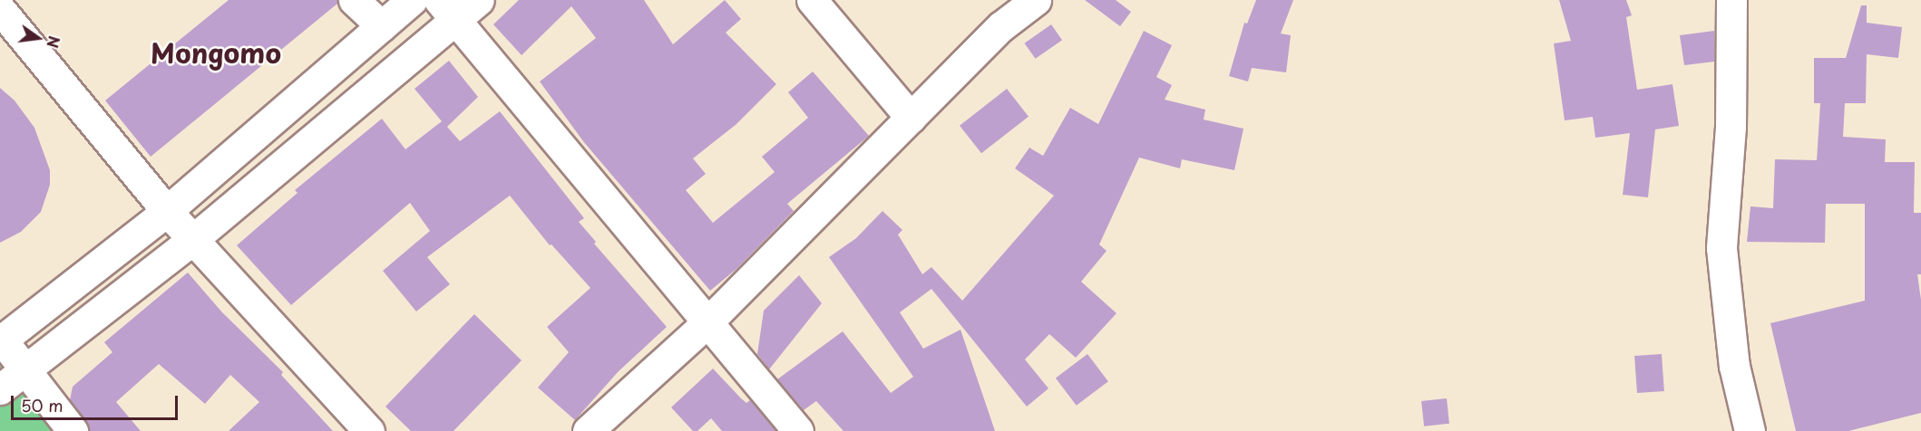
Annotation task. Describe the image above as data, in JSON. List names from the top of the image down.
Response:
{
  "districts": ["Mongomo"],
  "scale_bar": "50 m",
  "north": "right"
}
